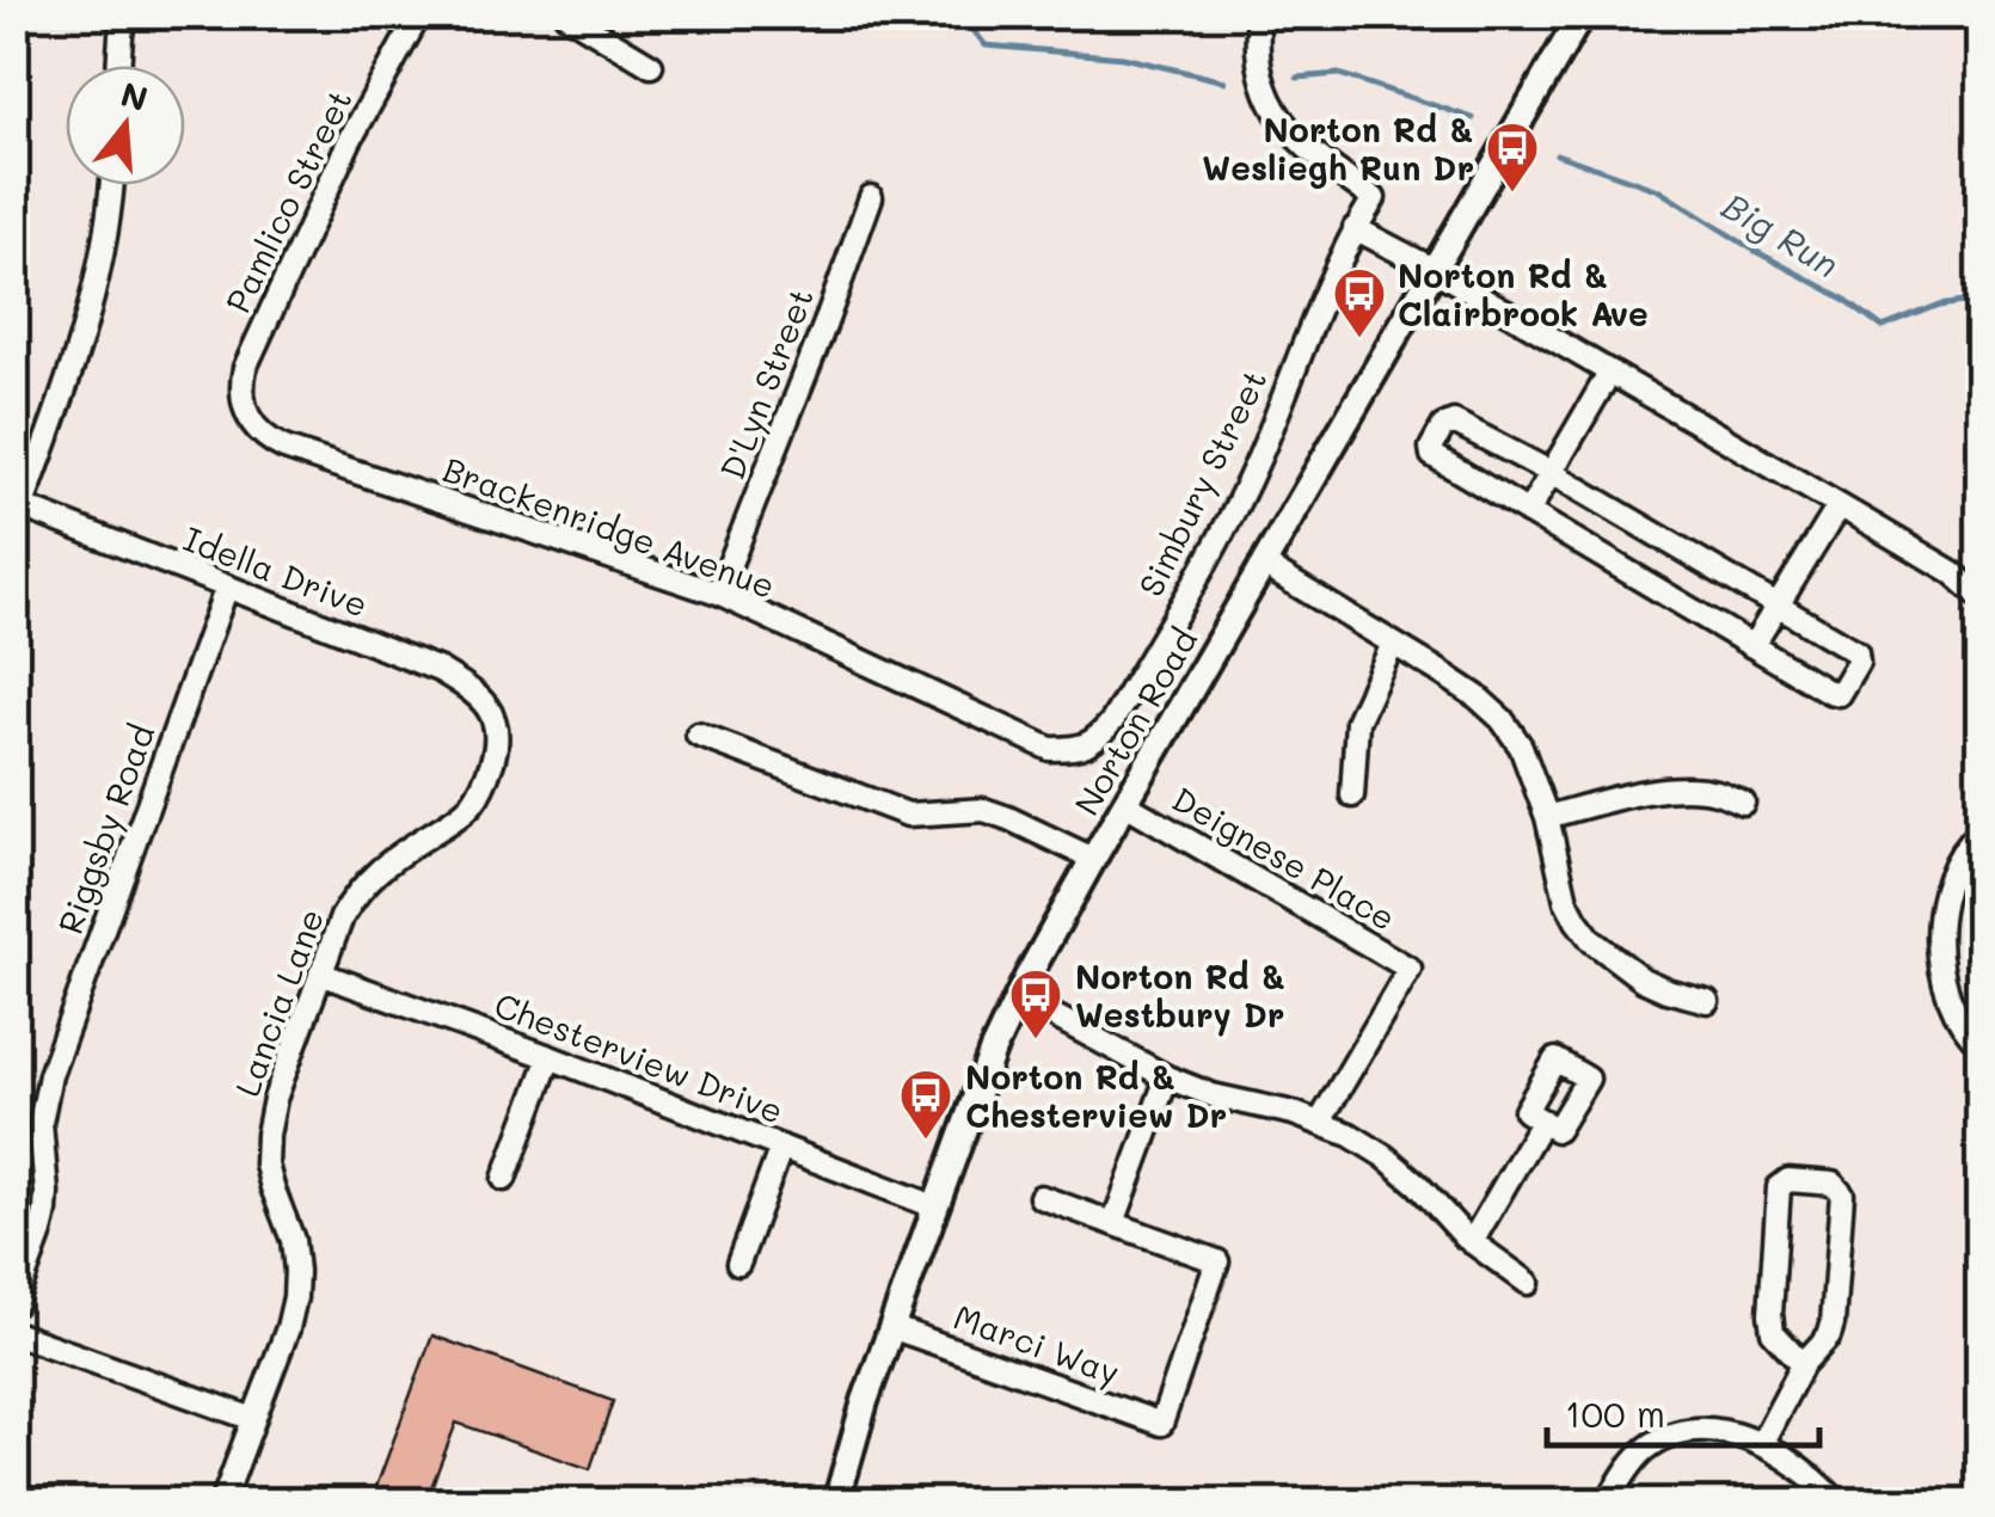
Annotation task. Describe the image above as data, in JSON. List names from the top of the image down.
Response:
{
  "streets": {
    "main road": ["Norton Road"],
    "street": [
      "Pamlico Street",
      "D'Lyn Street",
      "Simbury Street",
      "Brackenridge Avenue",
      "Idella Drive",
      "Riggsby Road",
      "Deignese Place",
      "Lancia Lane",
      "Chesterview Drive",
      "Marci Way"
    ]
  },
  "crossings": [
    ["Pamlico Street", "Brackenridge Avenue"],
    ["D'Lyn Street", "Brackenridge Avenue"],
    ["Simbury Street", "Brackenridge Avenue"],
    ["Idella Drive", "Riggsby Road"],
    ["Idella Drive", "Lancia Lane"],
    ["Norton Road", "Deignese Place"],
    ["Norton Road", "Chesterview Drive"],
    ["Norton Road", "Marci Way"],
    ["Lancia Lane", "Chesterview Drive"]
  ],
  "water": ["Big Run"],
  "places": {
    "bus stop": [
      "Norton Rd & Wesliegh Run Dr",
      "Norton Rd & Clairbrook Ave",
      "Norton Rd & Westbury Dr",
      "Norton Rd & Chesterview Dr"
    ]
  },
  "scale_bar": "100 m",
  "north": "top"
}
